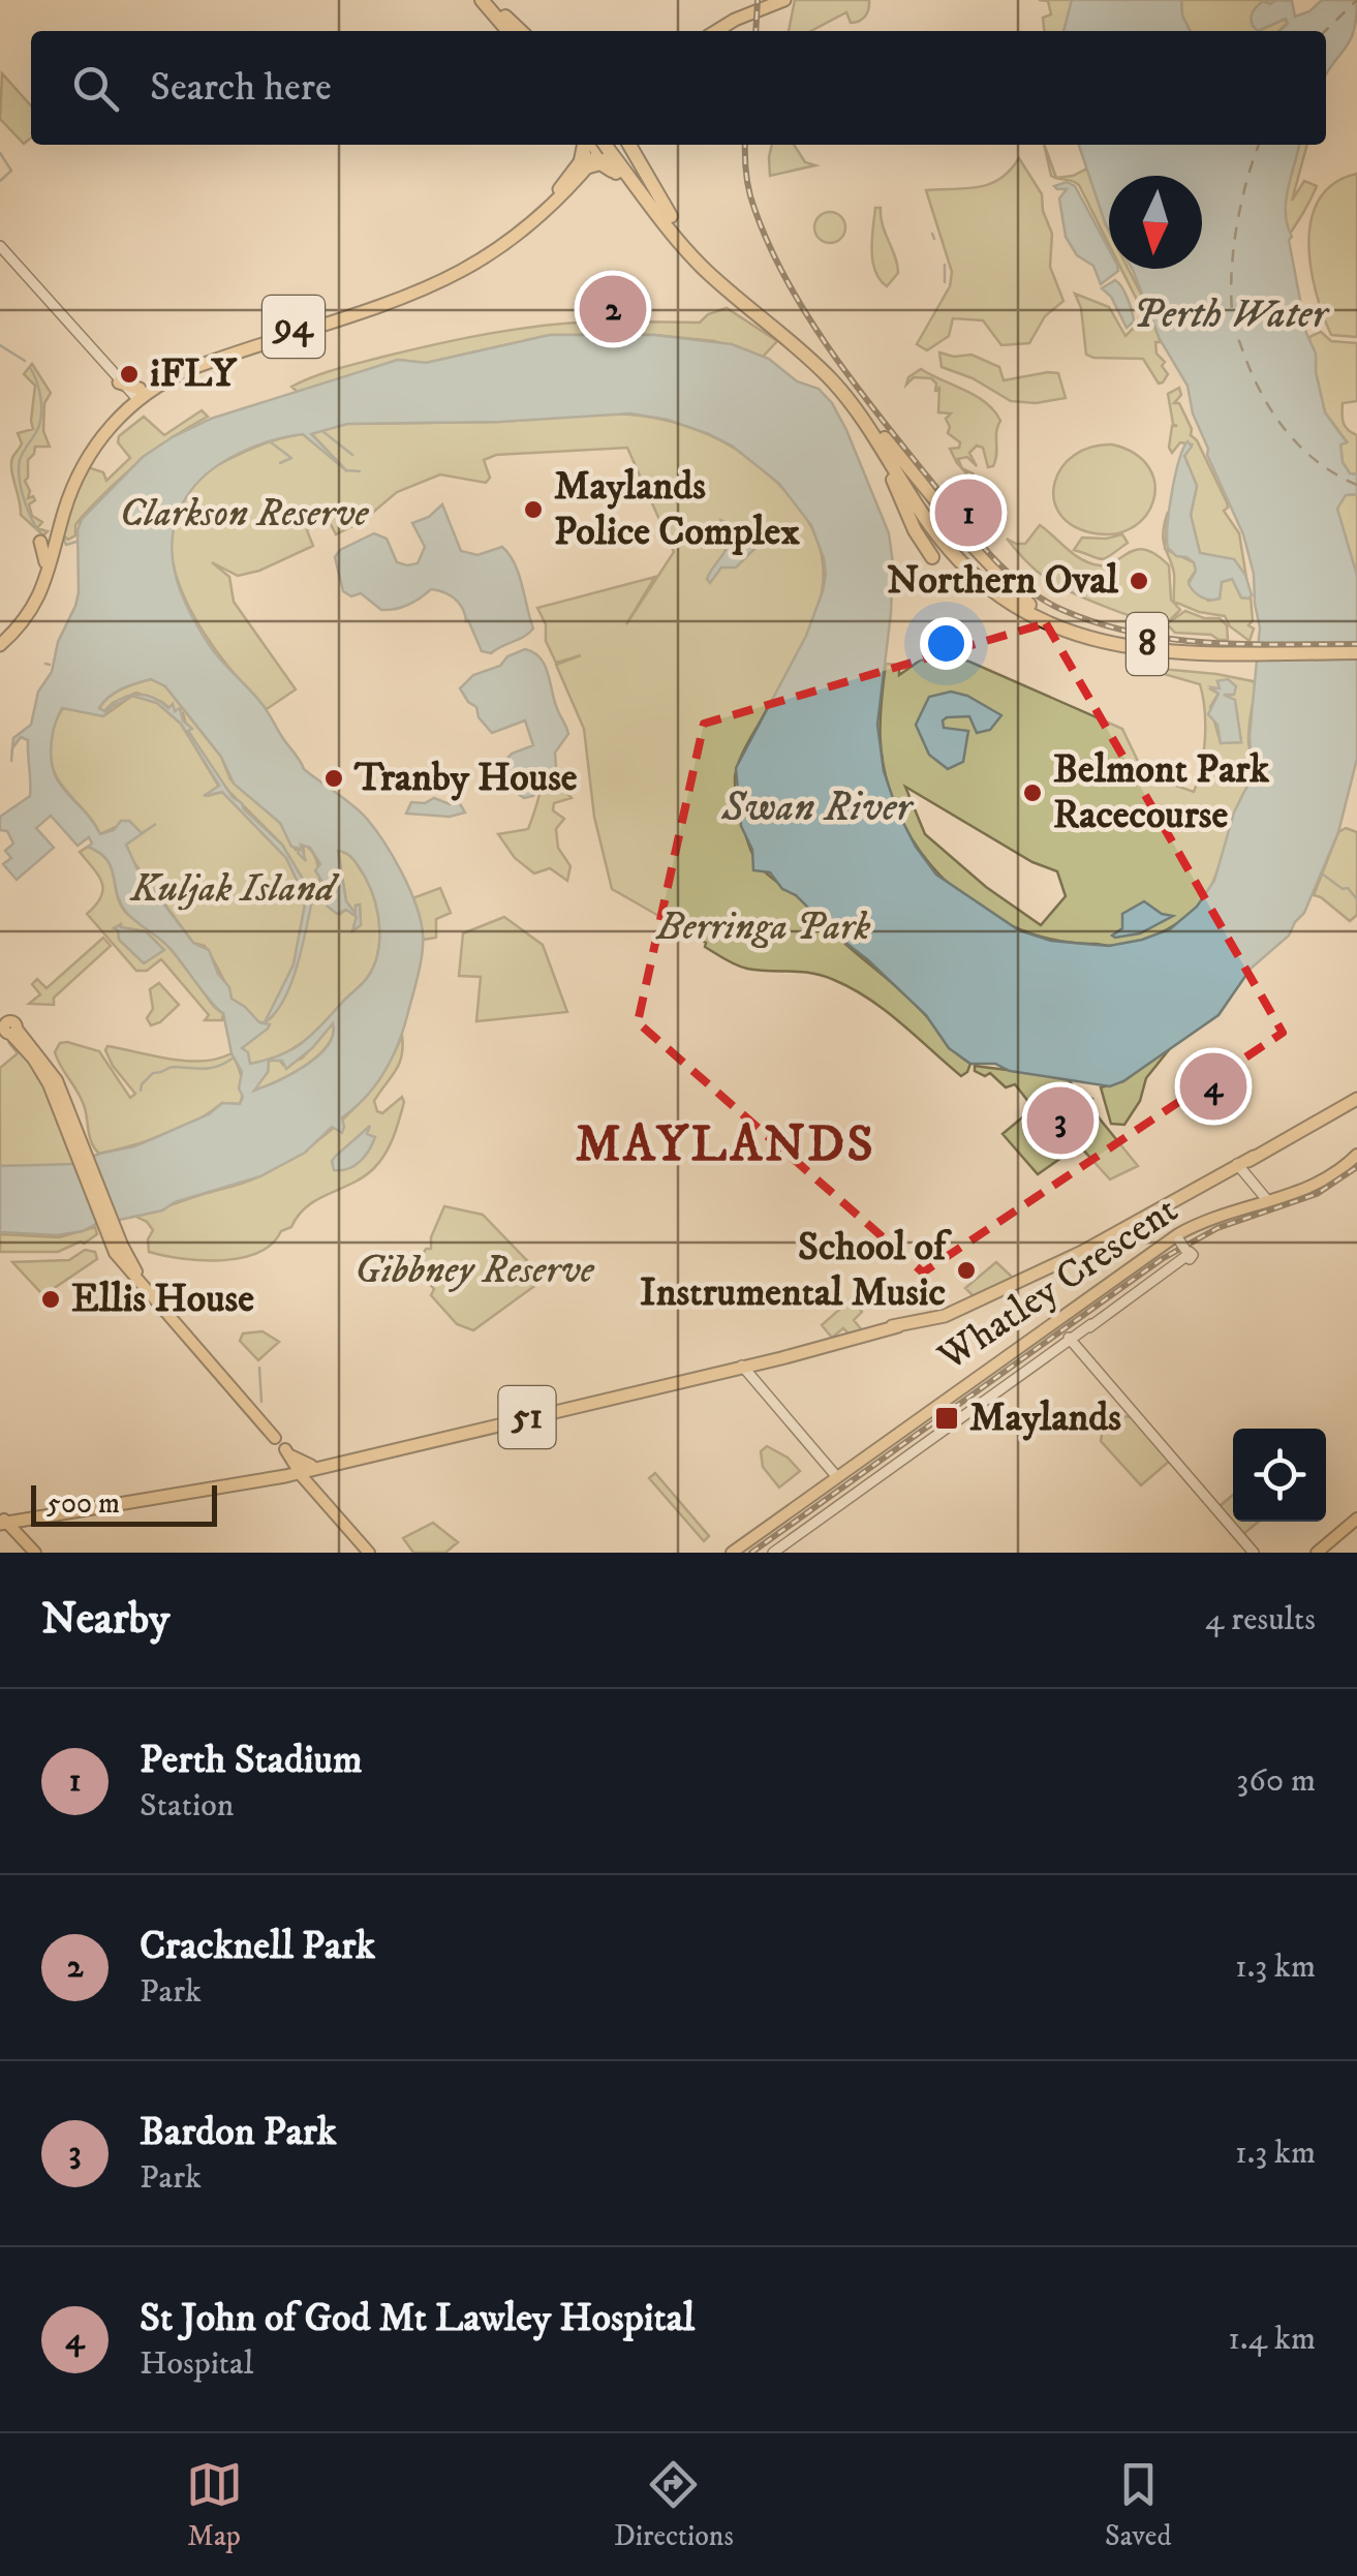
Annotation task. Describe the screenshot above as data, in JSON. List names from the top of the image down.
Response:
{
  "streets": {
    "highway": ["94", "8", "51"],
    "main road": ["Whatley Crescent"]
  },
  "districts": ["MAYLANDS"],
  "water": ["Perth Water", "Swan River"],
  "parks": [
    "Clarkson Reserve",
    "Kuljak Island",
    "Berringa Park",
    "Gibbney Reserve"
  ],
  "places": {
    "other": [
      "iFLY",
      "Maylands Police Complex",
      "Northern Oval",
      "Tranby House",
      "Belmont Park Racecourse",
      "School of Instrumental Music",
      "Ellis House"
    ],
    "transit": ["Maylands"]
  },
  "scale_bar": "500 m",
  "north": "bottom",
  "page": {
    "search": "Search here",
    "pins": [
      "2",
      "1",
      "4",
      "3"
    ],
    "scale": "500 m",
    "heading": ["Nearby", "4 results"],
    "list": [
      {
        "mark": "1",
        "name": "Perth Stadium",
        "note": "Station",
        "value": "360 m"
      },
      {
        "mark": "2",
        "name": "Cracknell Park",
        "note": "Park",
        "value": "1.3 km"
      },
      {
        "mark": "3",
        "name": "Bardon Park",
        "note": "Park",
        "value": "1.3 km"
      },
      {
        "mark": "4",
        "name": "St John of God Mt Lawley Hospital",
        "note": "Hospital",
        "value": "1.4 km"
      }
    ],
    "nav": ["Map", "Directions", "Saved"]
  }
}
